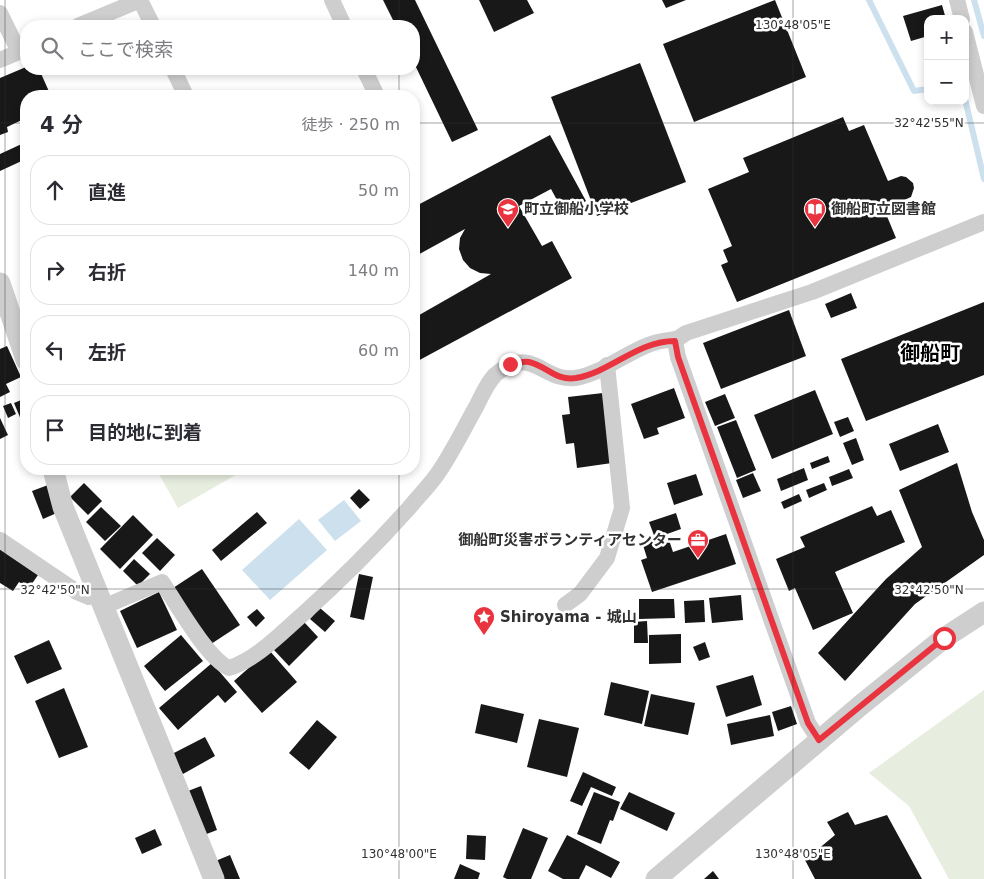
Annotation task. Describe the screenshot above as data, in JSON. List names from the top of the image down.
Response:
{
  "districts": ["御船町"],
  "places": {
    "school or university": ["町立御船小学校"],
    "library": ["御船町立図書館"],
    "office": ["御船町災害ボランティアセンター"],
    "place": ["Shiroyama - 城山"]
  },
  "page": {
    "map_buttons": ["+", "−"],
    "search": "ここで検索",
    "heading": ["4 分", "徒歩 · 250 m"],
    "list": [
      ["直進", "50 m"],
      ["右折", "140 m"],
      ["左折", "60 m"],
      "目的地に到着"
    ]
  },
  "coordinates": [
    "130°48'05\"E",
    "32°42'55\"N",
    "32°42'50\"N",
    "130°48'00\"E"
  ]
}
